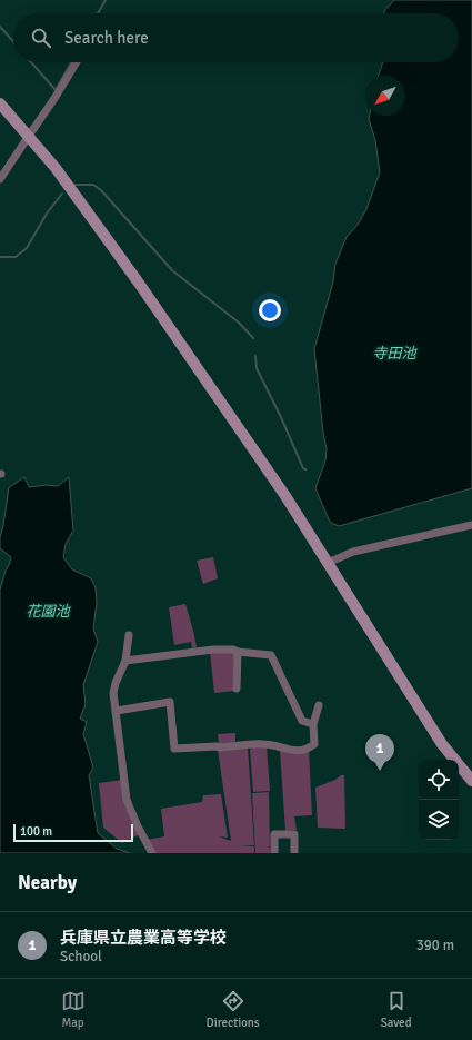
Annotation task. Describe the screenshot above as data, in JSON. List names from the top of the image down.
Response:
{
  "water": ["寺田池", "花園池"],
  "scale_bar": "100 m",
  "north": "bottom left",
  "page": {
    "search": "Search here",
    "pins": "1",
    "scale": "100 m",
    "heading": "Nearby",
    "list": [
      {
        "mark": "1",
        "name": "兵庫県立農業高等学校",
        "note": "School",
        "value": "390 m"
      }
    ],
    "nav": ["Map", "Directions", "Saved"]
  }
}
